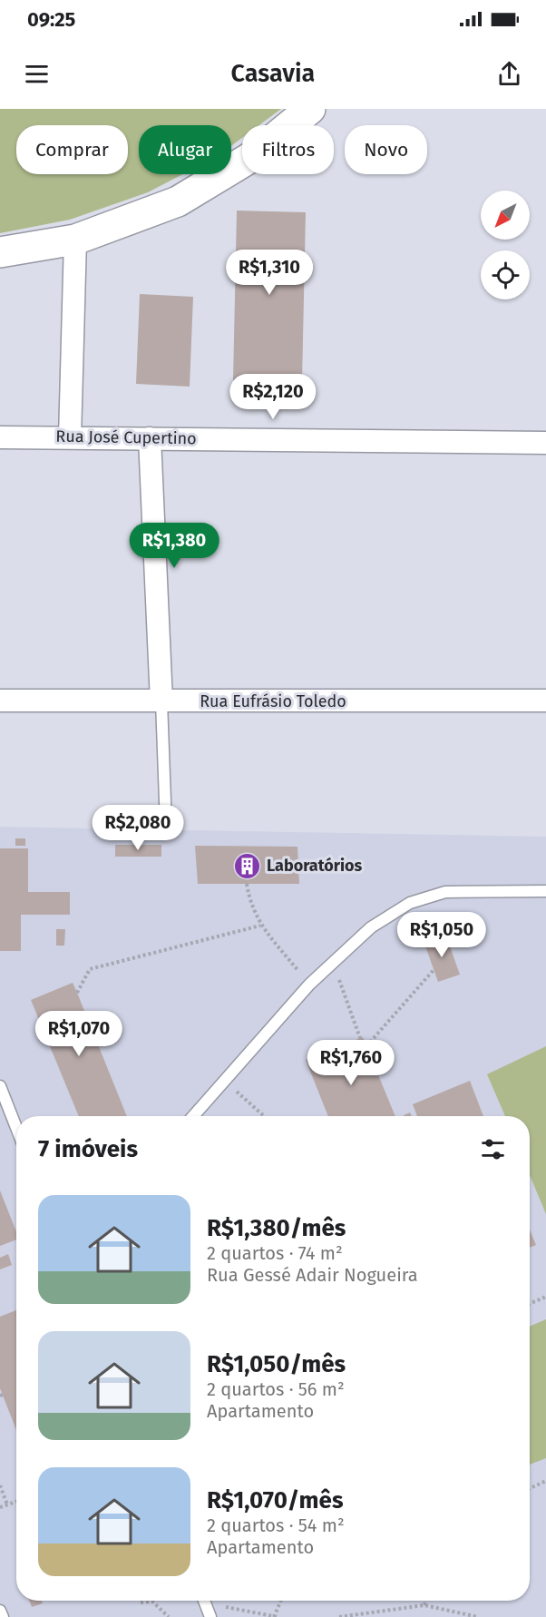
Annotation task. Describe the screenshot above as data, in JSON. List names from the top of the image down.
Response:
{
  "streets": {
    "street": ["Rua José Cupertino", "Rua Eufrásio Toledo"]
  },
  "places": {
    "building": ["Laboratórios"]
  },
  "north": "bottom left",
  "page": {
    "status": "09:25",
    "header": "Casavia",
    "chip": [
      "Comprar",
      "Alugar",
      "Filtros",
      "Novo"
    ],
    "price": [
      "R$1,310",
      "R$2,120",
      "R$1,380",
      "R$2,080",
      "R$1,050",
      "R$1,070",
      "R$1,760"
    ],
    "heading": "7 imóveis",
    "list": [
      {
        "name": "R$1,380/mês",
        "note": "2 quartos · 74 m² · Rua Gessé Adair Nogueira"
      },
      {
        "name": "R$1,050/mês",
        "note": "2 quartos · 56 m² · Apartamento"
      },
      {
        "name": "R$1,070/mês",
        "note": "2 quartos · 54 m² · Apartamento"
      }
    ]
  }
}
